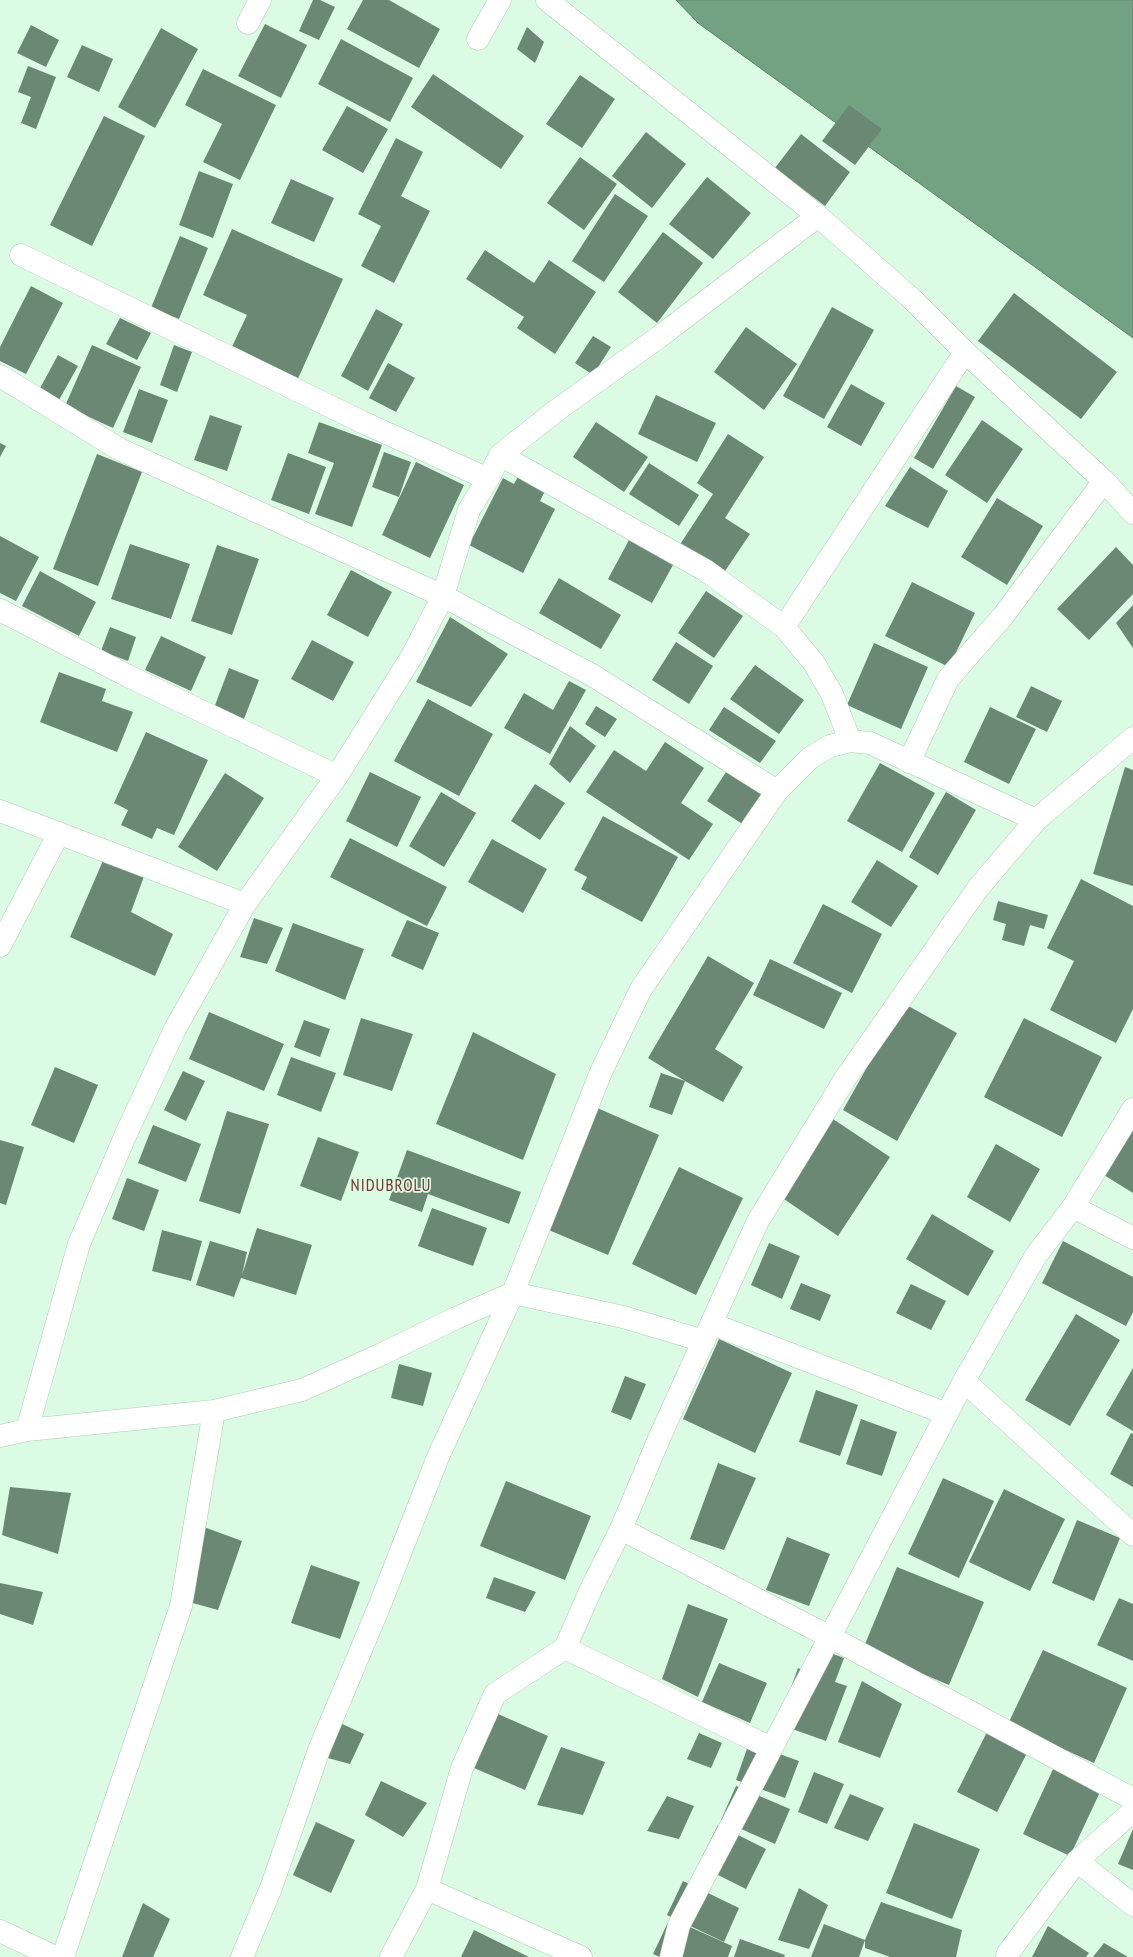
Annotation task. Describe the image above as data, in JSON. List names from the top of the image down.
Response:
{
  "districts": ["NIDUBROLU"]
}
